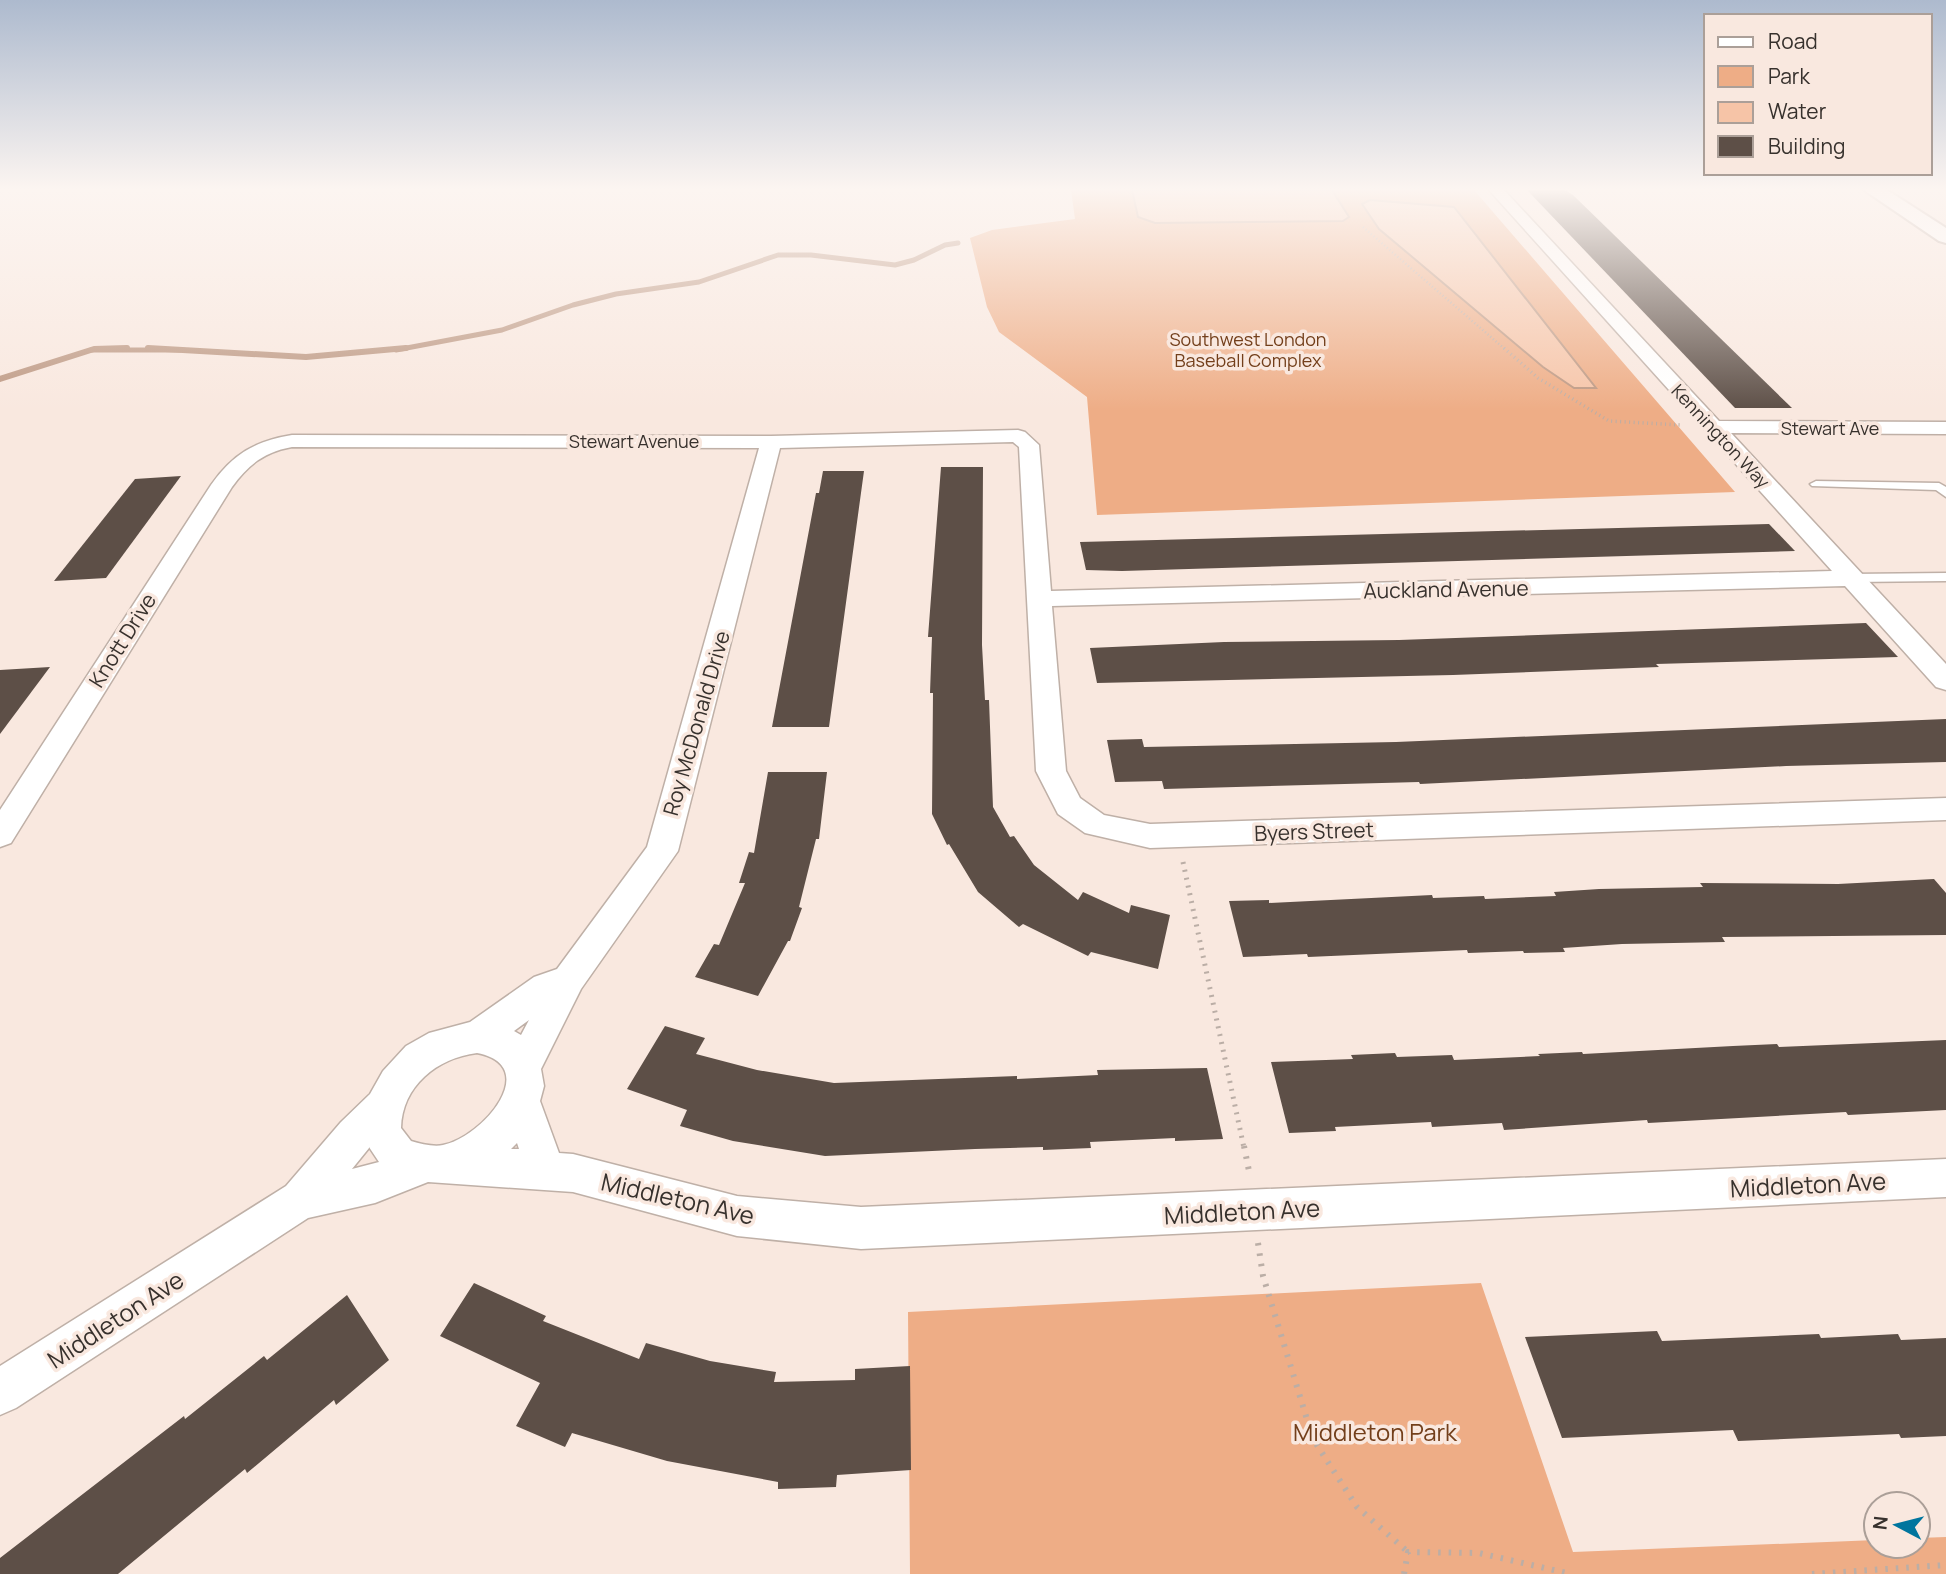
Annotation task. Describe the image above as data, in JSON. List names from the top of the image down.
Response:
{
  "streets": {
    "street": [
      "Stewart Ave",
      "Kennington Way",
      "Stewart Avenue",
      "Auckland Avenue",
      "Knott Drive",
      "Roy McDonald Drive",
      "Byers Street",
      "Middleton Ave"
    ]
  },
  "crossings": [
    ["Stewart Ave", "Kennington Way"],
    ["Kennington Way", "Auckland Avenue"],
    ["Stewart Avenue", "Knott Drive"],
    ["Stewart Avenue", "Roy McDonald Drive"],
    ["Stewart Avenue", "Byers Street"],
    ["Auckland Avenue", "Byers Street"],
    ["Roy McDonald Drive", "Middleton Ave"]
  ],
  "parks": ["Southwest London Baseball Complex", "Middleton Park"],
  "legend": [
    "Road",
    "Park",
    "Water",
    "Building"
  ],
  "north": "left"
}
